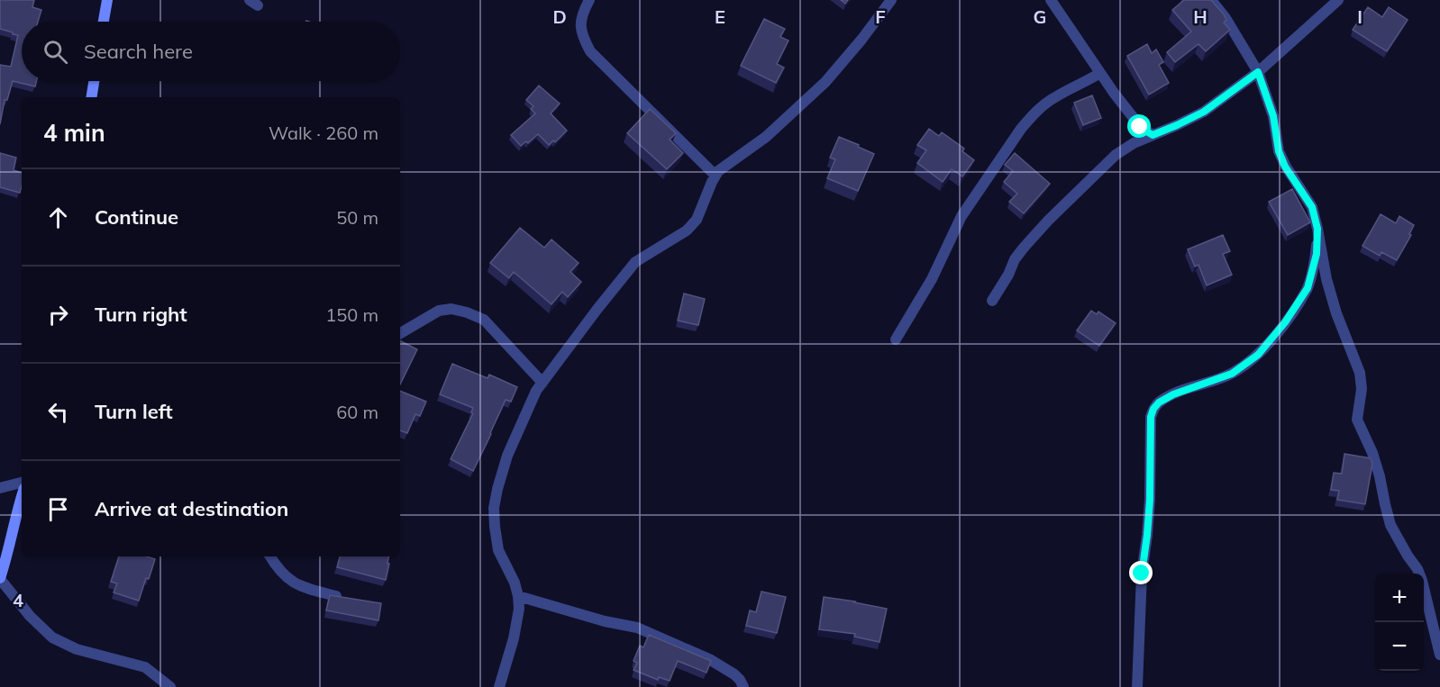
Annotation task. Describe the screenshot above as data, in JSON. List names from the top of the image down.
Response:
{
  "page": {
    "search": "Search here",
    "heading": ["4 min", "Walk · 260 m"],
    "list": [
      ["Continue", "50 m"],
      ["Turn right", "150 m"],
      ["Turn left", "60 m"],
      "Arrive at destination"
    ],
    "map_buttons": ["+", "−"]
  },
  "grid": {
    "columns": [
      "D",
      "E",
      "F",
      "G",
      "H",
      "I"
    ],
    "rows": ["4"]
  }
}
